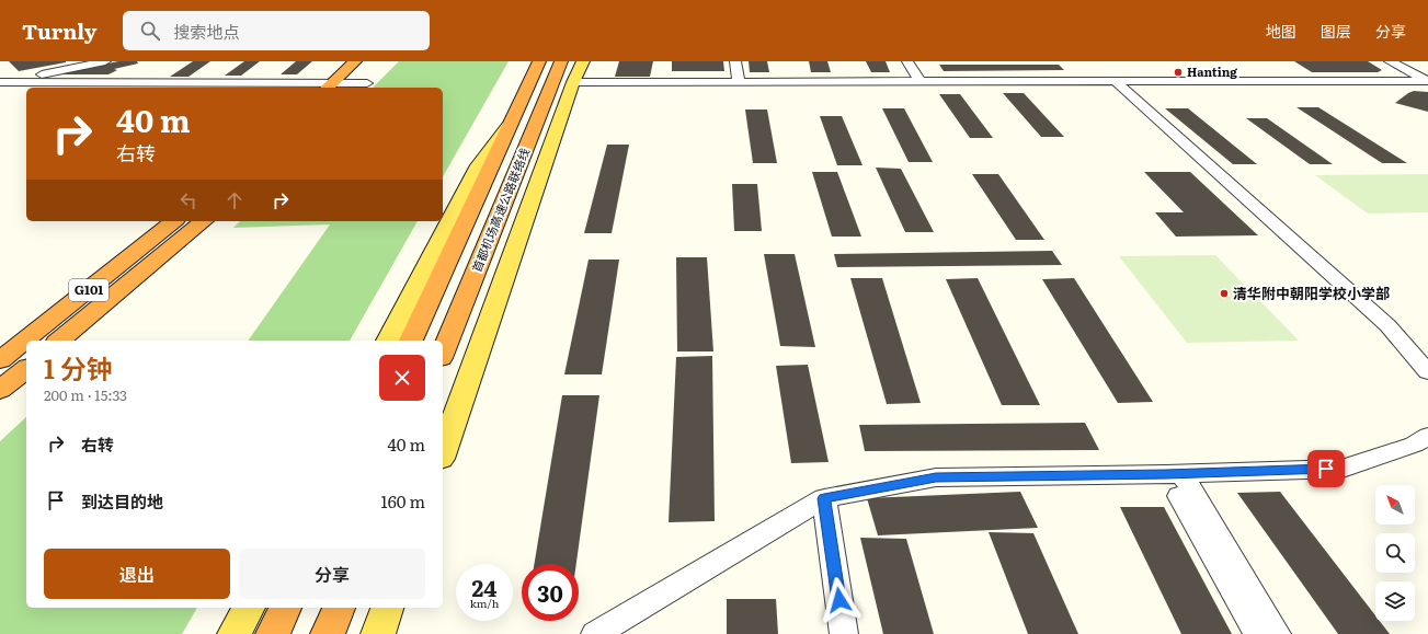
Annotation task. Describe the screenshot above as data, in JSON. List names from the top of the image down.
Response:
{
  "streets": {
    "highway": ["首都机场高速公路联络线", "G101"]
  },
  "places": ["Hanting", "清华附中朝阳学校小学部"],
  "north": "top left",
  "page": {
    "header": "Turnly",
    "search": "搜索地点",
    "nav": ["地图", "图层", "分享"],
    "turn": ["40 m", "右转"],
    "heading": ["1 分钟", "200 m · 15:33"],
    "list": [
      {
        "name": "右转",
        "value": "40 m"
      },
      {
        "name": "到达目的地",
        "value": "160 m"
      }
    ],
    "buttons": ["退出", "分享"],
    "speed": "24 km/h",
    "limit": "30"
  }
}
